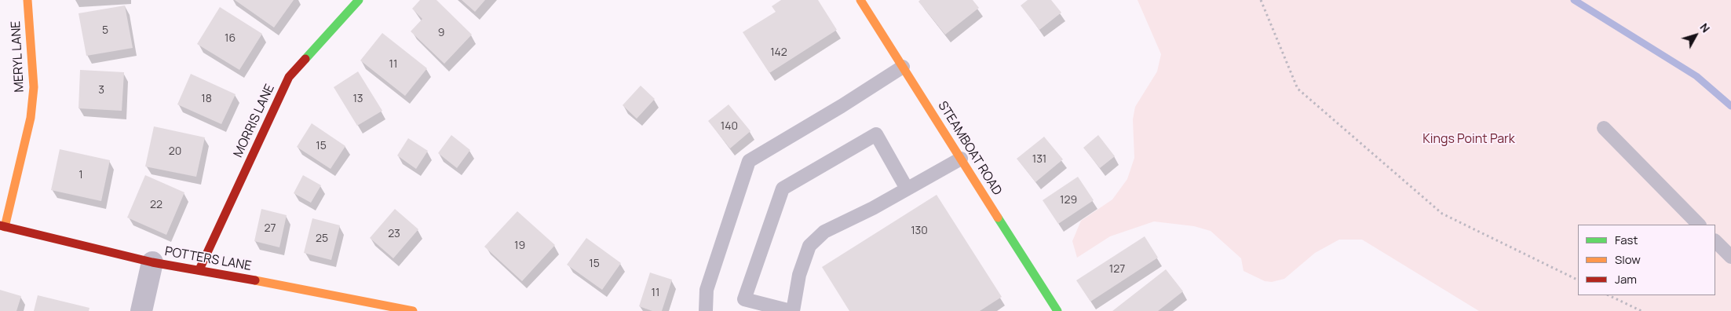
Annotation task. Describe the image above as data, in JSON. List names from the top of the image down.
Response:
{
  "streets": {
    "street": [
      "MERYL LANE",
      "MORRIS LANE",
      "STEAMBOAT ROAD",
      "POTTERS LANE"
    ]
  },
  "crossings": [
    ["MERYL LANE", "POTTERS LANE"],
    ["MORRIS LANE", "POTTERS LANE"]
  ],
  "parks": ["Kings Point Park"],
  "house_numbers": [
    "5",
    "9",
    "16",
    "142",
    "11",
    "3",
    "18",
    "13",
    "140",
    "15",
    "20",
    "131",
    "1",
    "129",
    "22",
    "27",
    "130",
    "23",
    "25",
    "19",
    "15",
    "127",
    "11"
  ],
  "legend": ["Fast", "Slow", "Jam"],
  "north": "top right"
}
